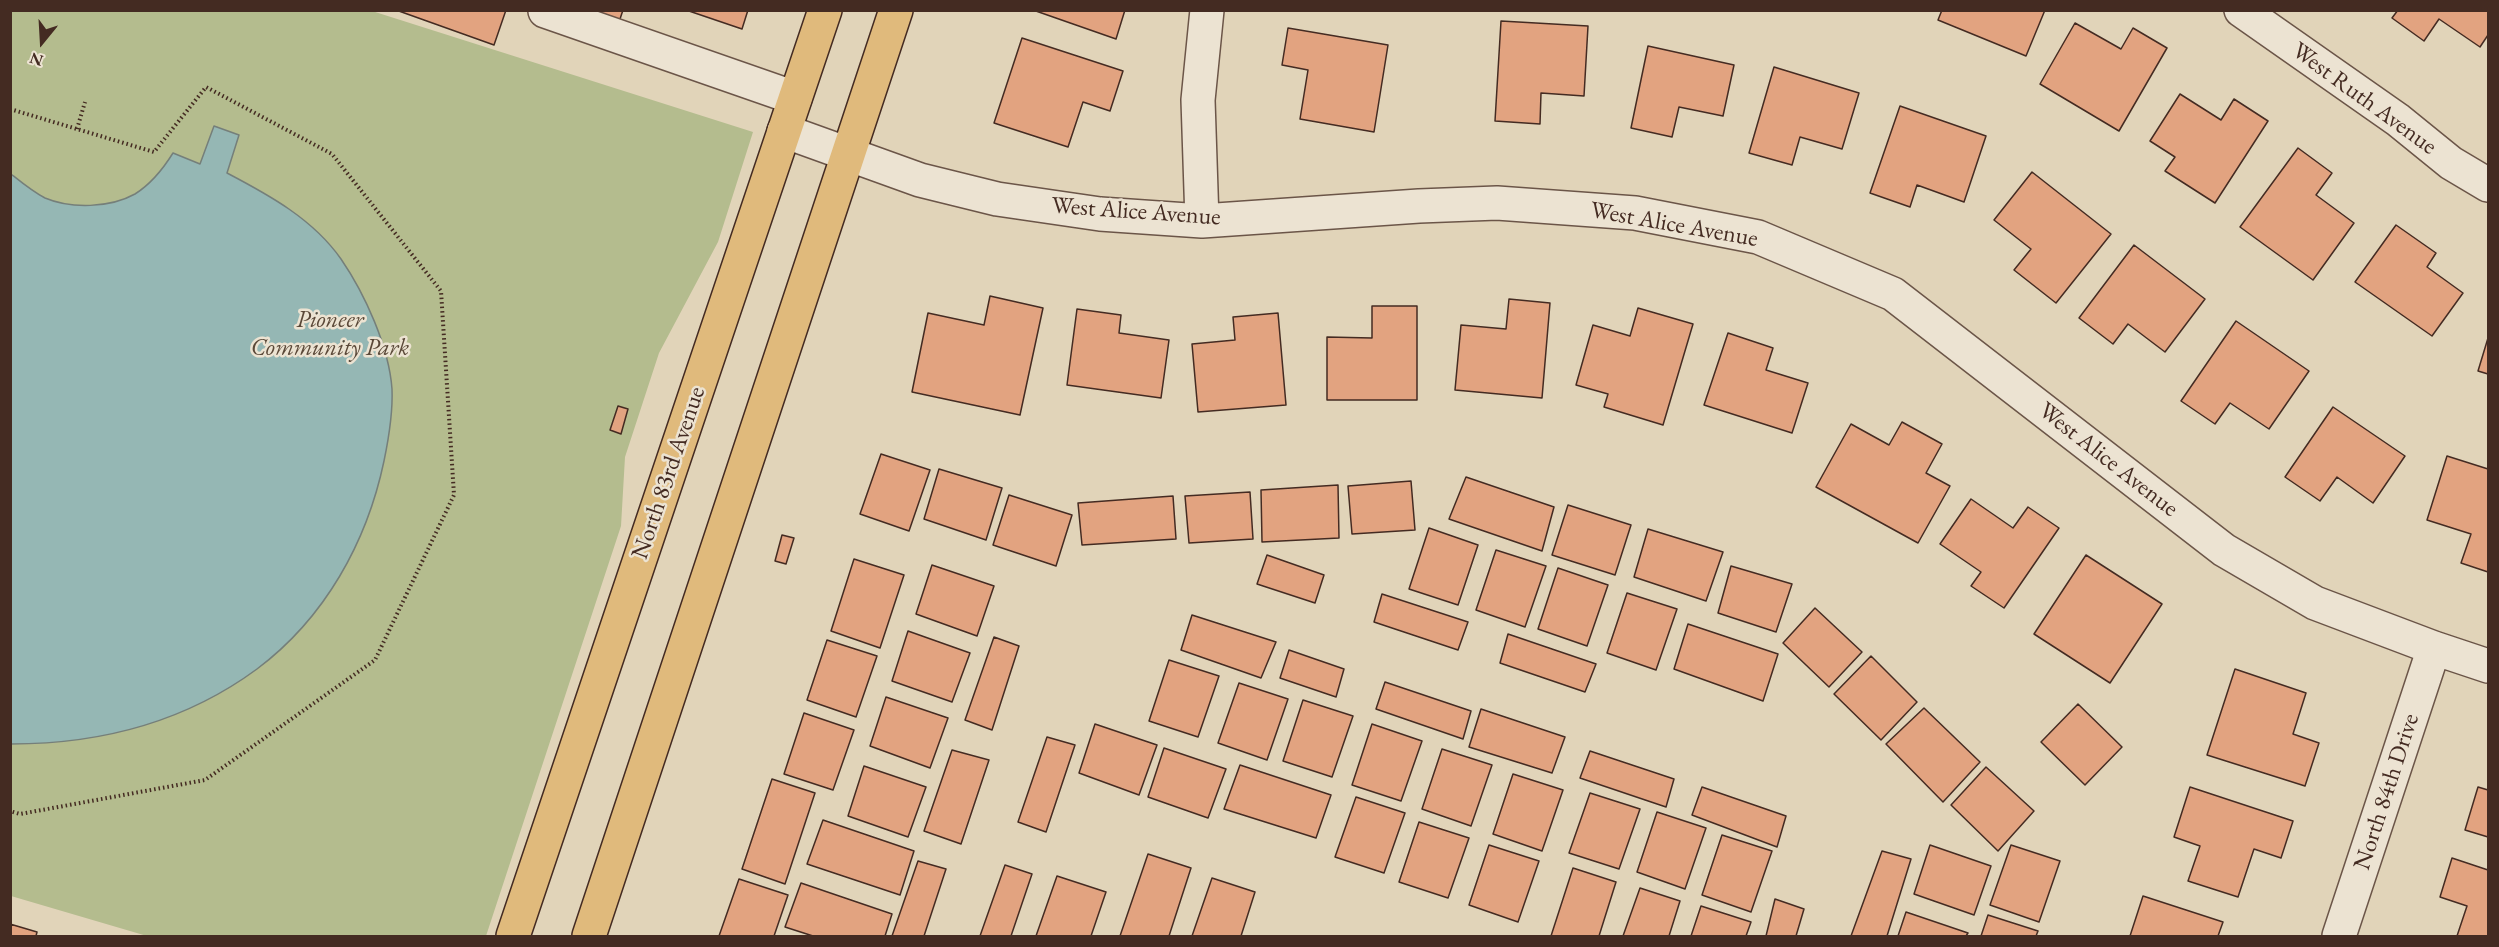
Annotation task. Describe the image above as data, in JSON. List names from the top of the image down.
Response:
{
  "streets": {
    "main road": ["North 83rd Avenue"],
    "street": ["West Ruth Avenue", "West Alice Avenue", "North 84th Drive"]
  },
  "crossings": [
    ["West Alice Avenue", "North 83rd Avenue"],
    ["West Alice Avenue", "North 84th Drive"]
  ],
  "parks": ["Pioneer Community Park"],
  "north": "bottom"
}
